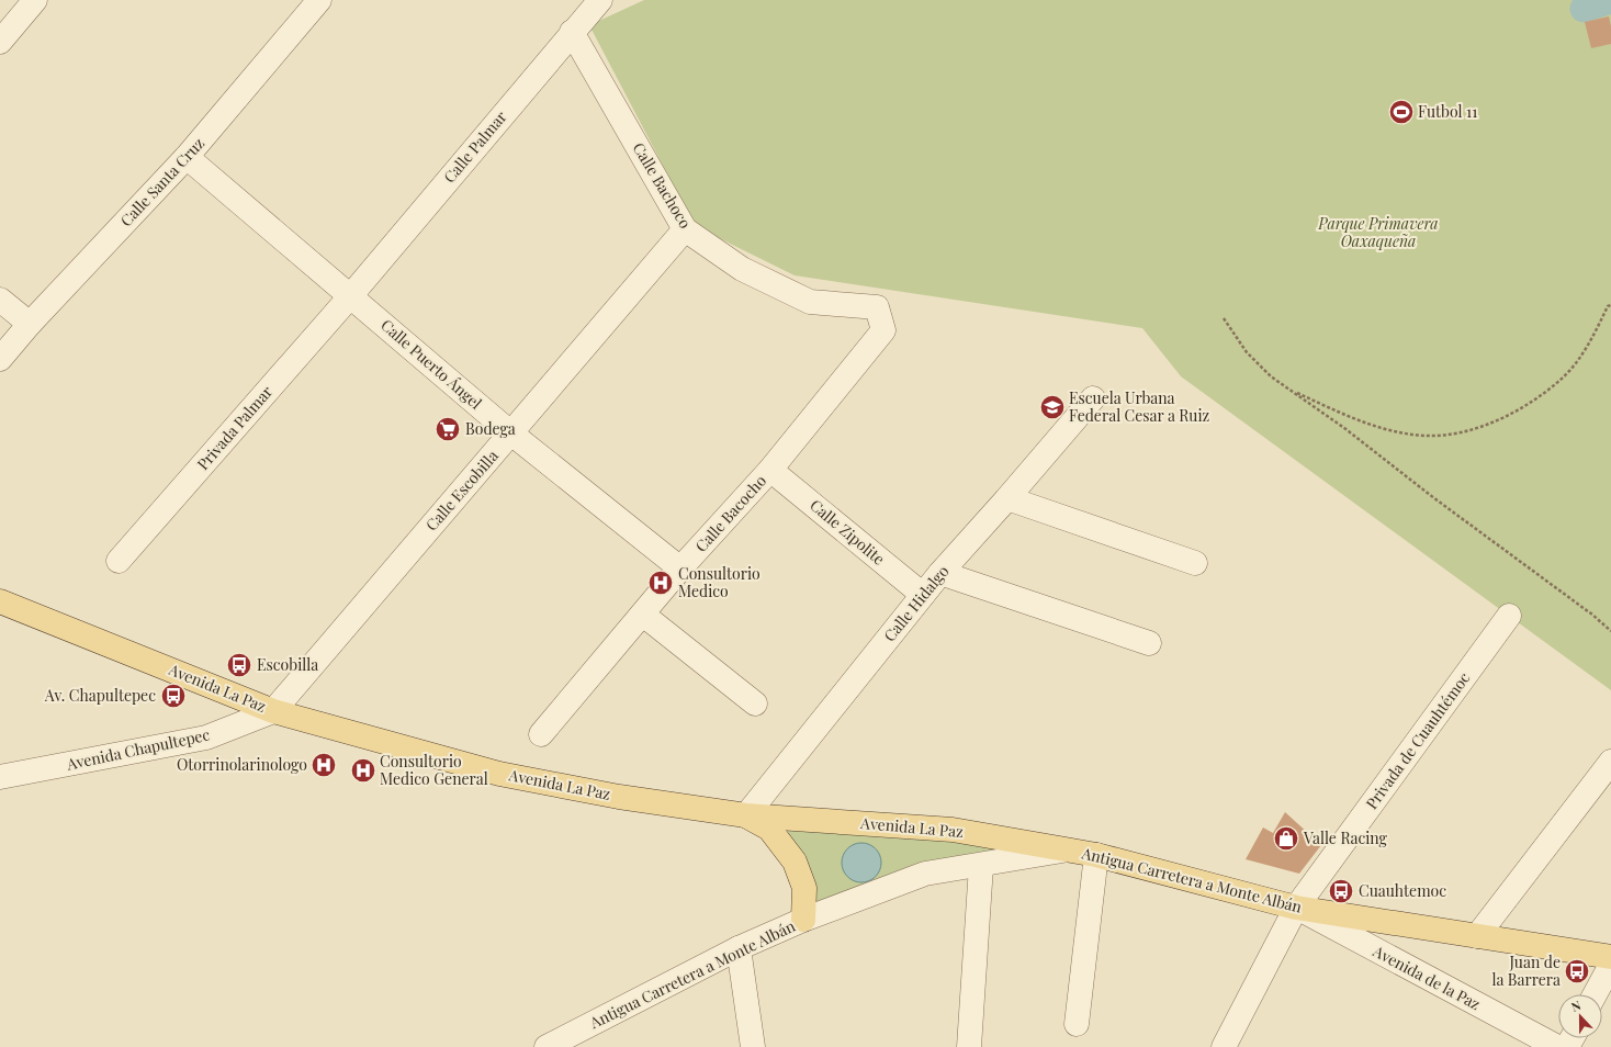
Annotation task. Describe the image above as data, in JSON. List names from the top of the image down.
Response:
{
  "streets": {
    "main road": ["Avenida La Paz", "Antigua Carretera a Monte Albán"],
    "street": [
      "Calle Palmar",
      "Calle Santa Cruz",
      "Calle Bachoco",
      "Calle Puerto Ángel",
      "Privada Palmar",
      "Calle Escobilla",
      "Calle Bacocho",
      "Calle Zipolite",
      "Calle Hidalgo",
      "Privada de Cuauhtémoc",
      "Avenida Chapultepec",
      "Avenida de la Paz"
    ]
  },
  "crossings": [
    ["Calle Palmar", "Calle Bachoco"],
    ["Calle Palmar", "Calle Puerto Ángel"],
    ["Calle Palmar", "Privada Palmar"],
    ["Calle Santa Cruz", "Calle Puerto Ángel"],
    ["Calle Bachoco", "Calle Escobilla"],
    ["Calle Bachoco", "Calle Bacocho"],
    ["Calle Puerto Ángel", "Privada Palmar"],
    ["Calle Puerto Ángel", "Calle Escobilla"],
    ["Calle Puerto Ángel", "Calle Bacocho"],
    ["Calle Escobilla", "Avenida La Paz"],
    ["Calle Escobilla", "Avenida Chapultepec"],
    ["Calle Bacocho", "Calle Zipolite"],
    ["Calle Zipolite", "Calle Hidalgo"],
    ["Calle Hidalgo", "Avenida La Paz"],
    ["Avenida La Paz", "Avenida Chapultepec"],
    ["Avenida La Paz", "Antigua Carretera a Monte Albán"],
    ["Privada de Cuauhtémoc", "Antigua Carretera a Monte Albán"],
    ["Privada de Cuauhtémoc", "Avenida de la Paz"],
    ["Antigua Carretera a Monte Albán", "Avenida de la Paz"]
  ],
  "parks": ["Parque Primavera Oaxaqueña"],
  "places": {
    "sports": ["Futbol 11"],
    "school or university": ["Escuela Urbana Federal Cesar a Ruiz"],
    "supermarket": ["Bodega"],
    "hospital": ["Consultorio Medico", "Otorrinolarinologo", "Consultorio Medico General"],
    "bus stop": [
      "Escobilla",
      "Av. Chapultepec",
      "Cuauhtemoc",
      "Juan de la Barrera"
    ],
    "shop": ["Valle Racing"]
  },
  "north": "top"
}
